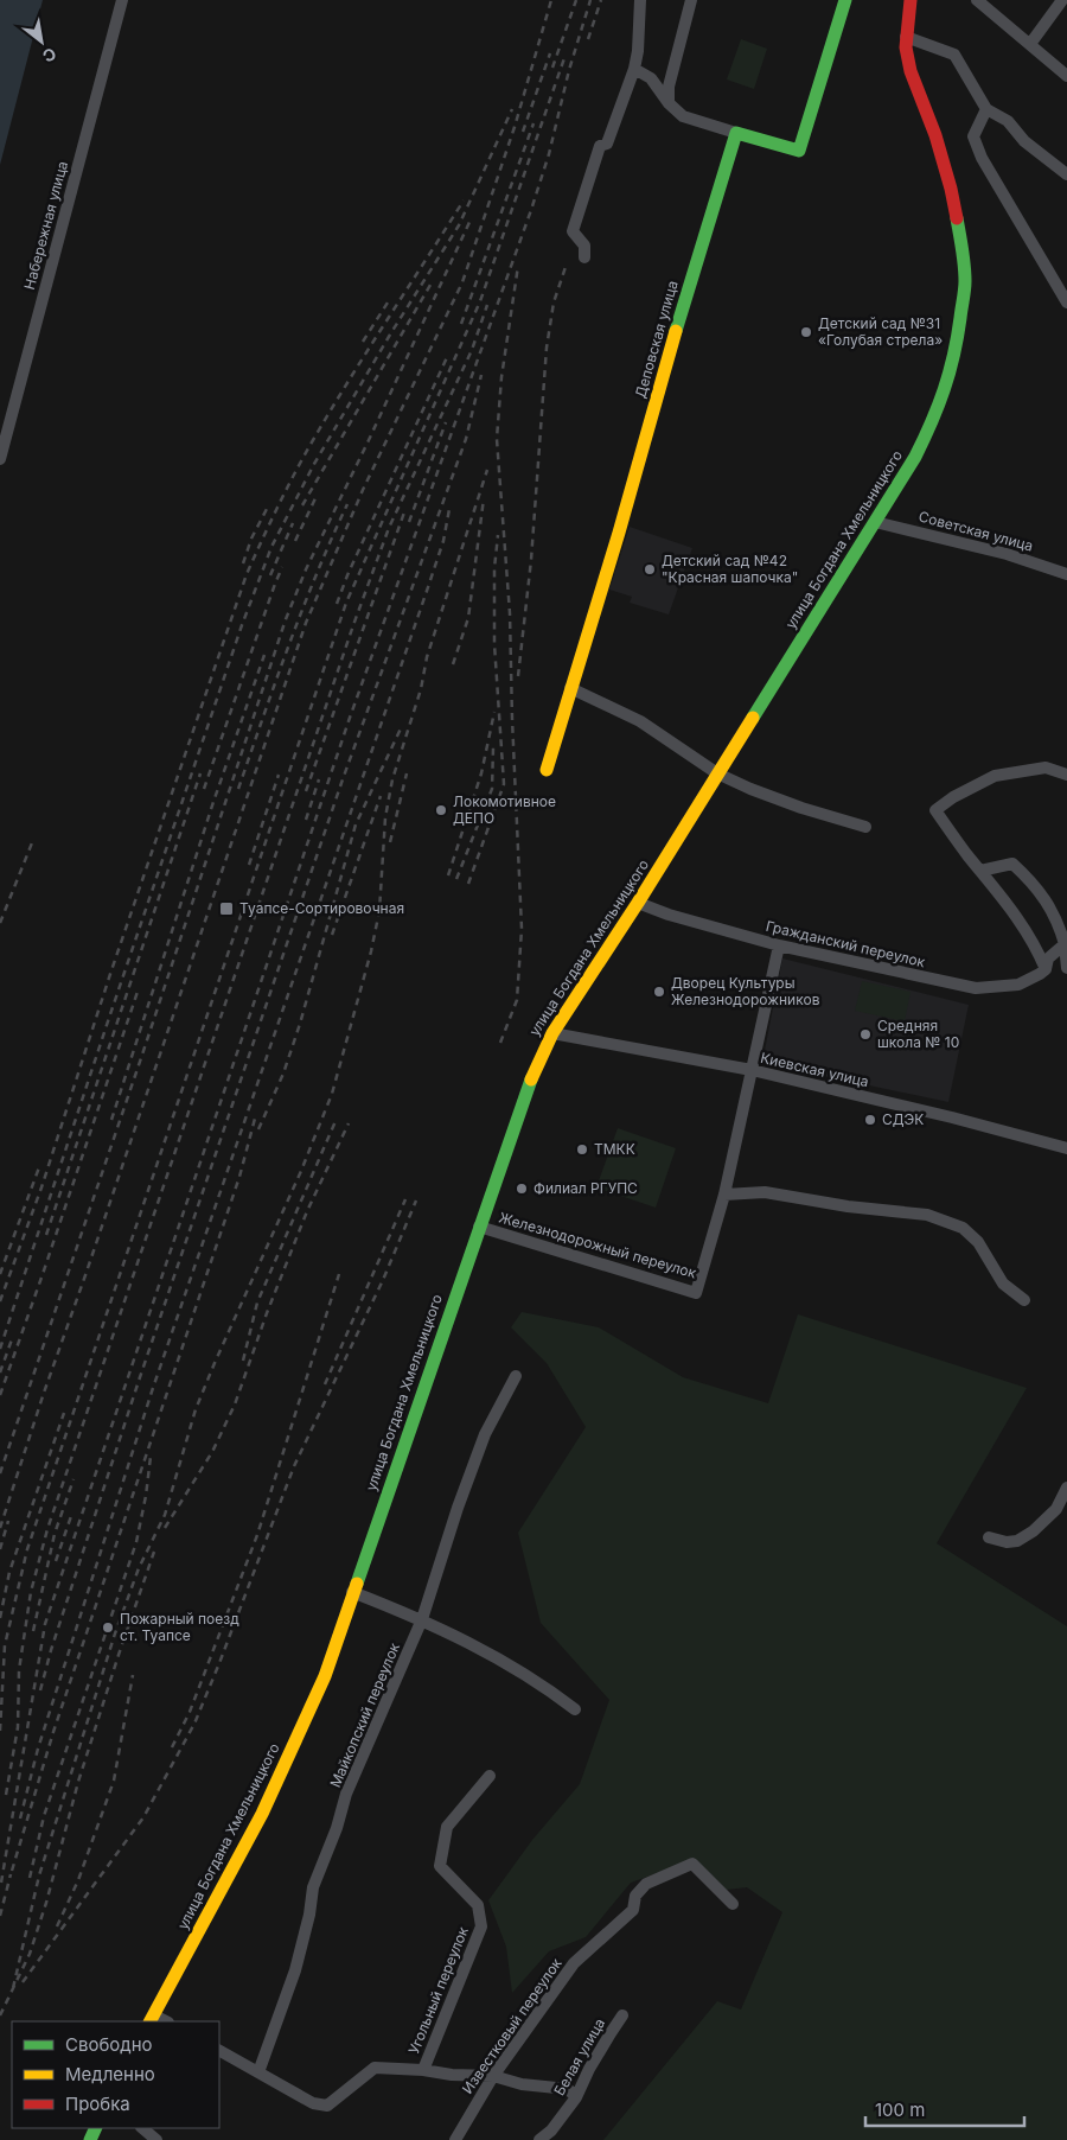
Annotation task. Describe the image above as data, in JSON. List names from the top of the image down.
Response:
{
  "streets": {
    "main road": ["Деповская улица", "улица Богдана Хмельницкого"],
    "street": [
      "Набережная улица",
      "Советская улица",
      "Гражданский переулок",
      "Киевская улица",
      "Железнодорожный переулок",
      "Майкопский переулок",
      "Угольный переулок",
      "Известковый переулок",
      "Белая улица"
    ]
  },
  "crossings": [
    ["Советская улица", "улица Богдана Хмельницкого"],
    ["улица Богдана Хмельницкого", "Гражданский переулок"],
    ["улица Богдана Хмельницкого", "Киевская улица"],
    ["улица Богдана Хмельницкого", "Железнодорожный переулок"],
    ["Майкопский переулок", "Угольный переулок"],
    ["Угольный переулок", "Известковый переулок"],
    ["Угольный переулок", "Белая улица"]
  ],
  "places": {
    "other": [
      "Детский сад №31 «Голубая стрела»",
      "Детский сад №42 \"Красная шапочка\"",
      "Локомотивное ДЕПО",
      "Дворец Культуры Железнодорожников",
      "Средняя школа № 10",
      "СДЭК",
      "ТМКК",
      "Филиал РГУПС",
      "Пожарный поезд ст. Туапсе"
    ],
    "transit": ["Туапсе-Сортировочная"]
  },
  "legend": ["Свободно", "Медленно", "Пробка"],
  "scale_bar": "100 m",
  "north": "bottom right"
}
